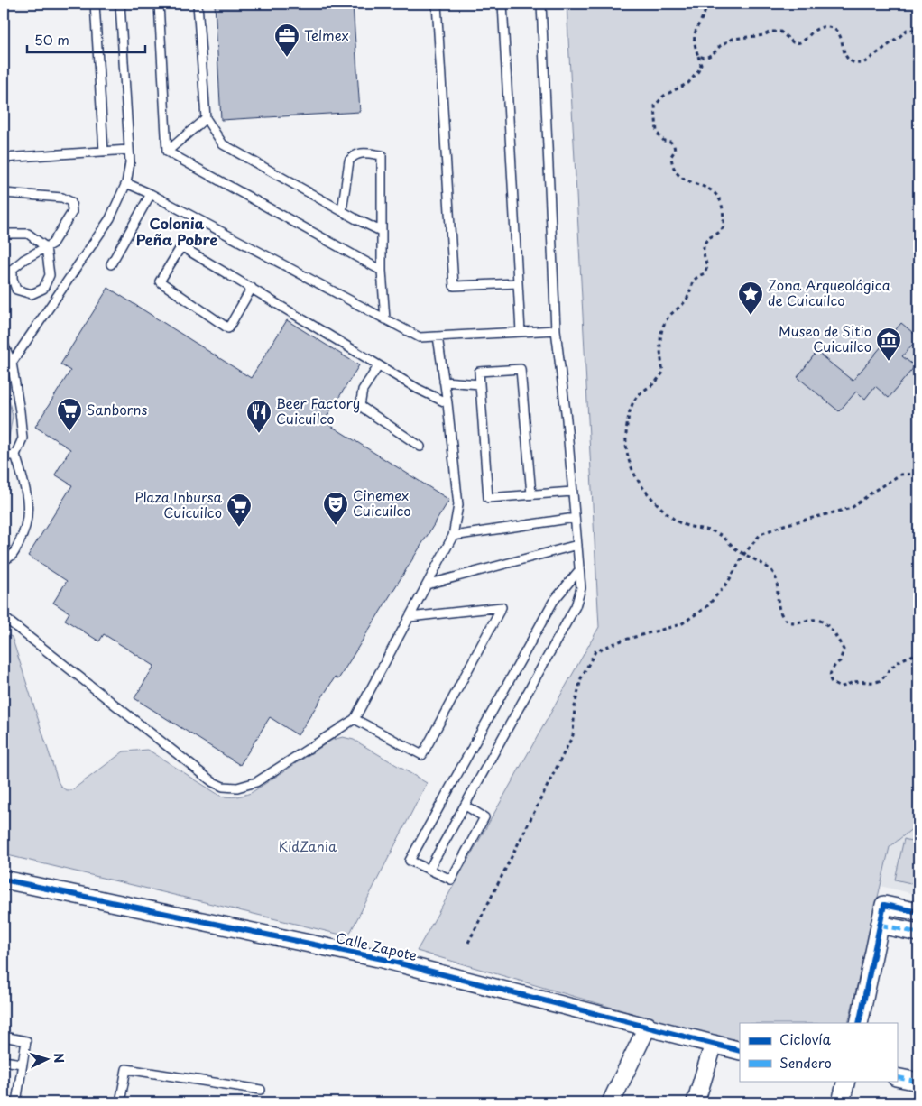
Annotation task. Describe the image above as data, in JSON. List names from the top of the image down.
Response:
{
  "streets": {
    "street": ["Calle Zapote"]
  },
  "districts": ["Colonia Peña Pobre"],
  "parks": ["KidZania"],
  "places": {
    "office": ["Telmex"],
    "place": ["Zona Arqueológica de Cuicuilco"],
    "museum": ["Museo de Sitio Cuicuilco"],
    "supermarket": ["Sanborns", "Plaza Inbursa Cuicuilco"],
    "restaurant": ["Beer Factory Cuicuilco"],
    "theatre": ["Cinemex Cuicuilco"]
  },
  "legend": ["Ciclovía", "Sendero"],
  "scale_bar": "50 m",
  "north": "right"
}
